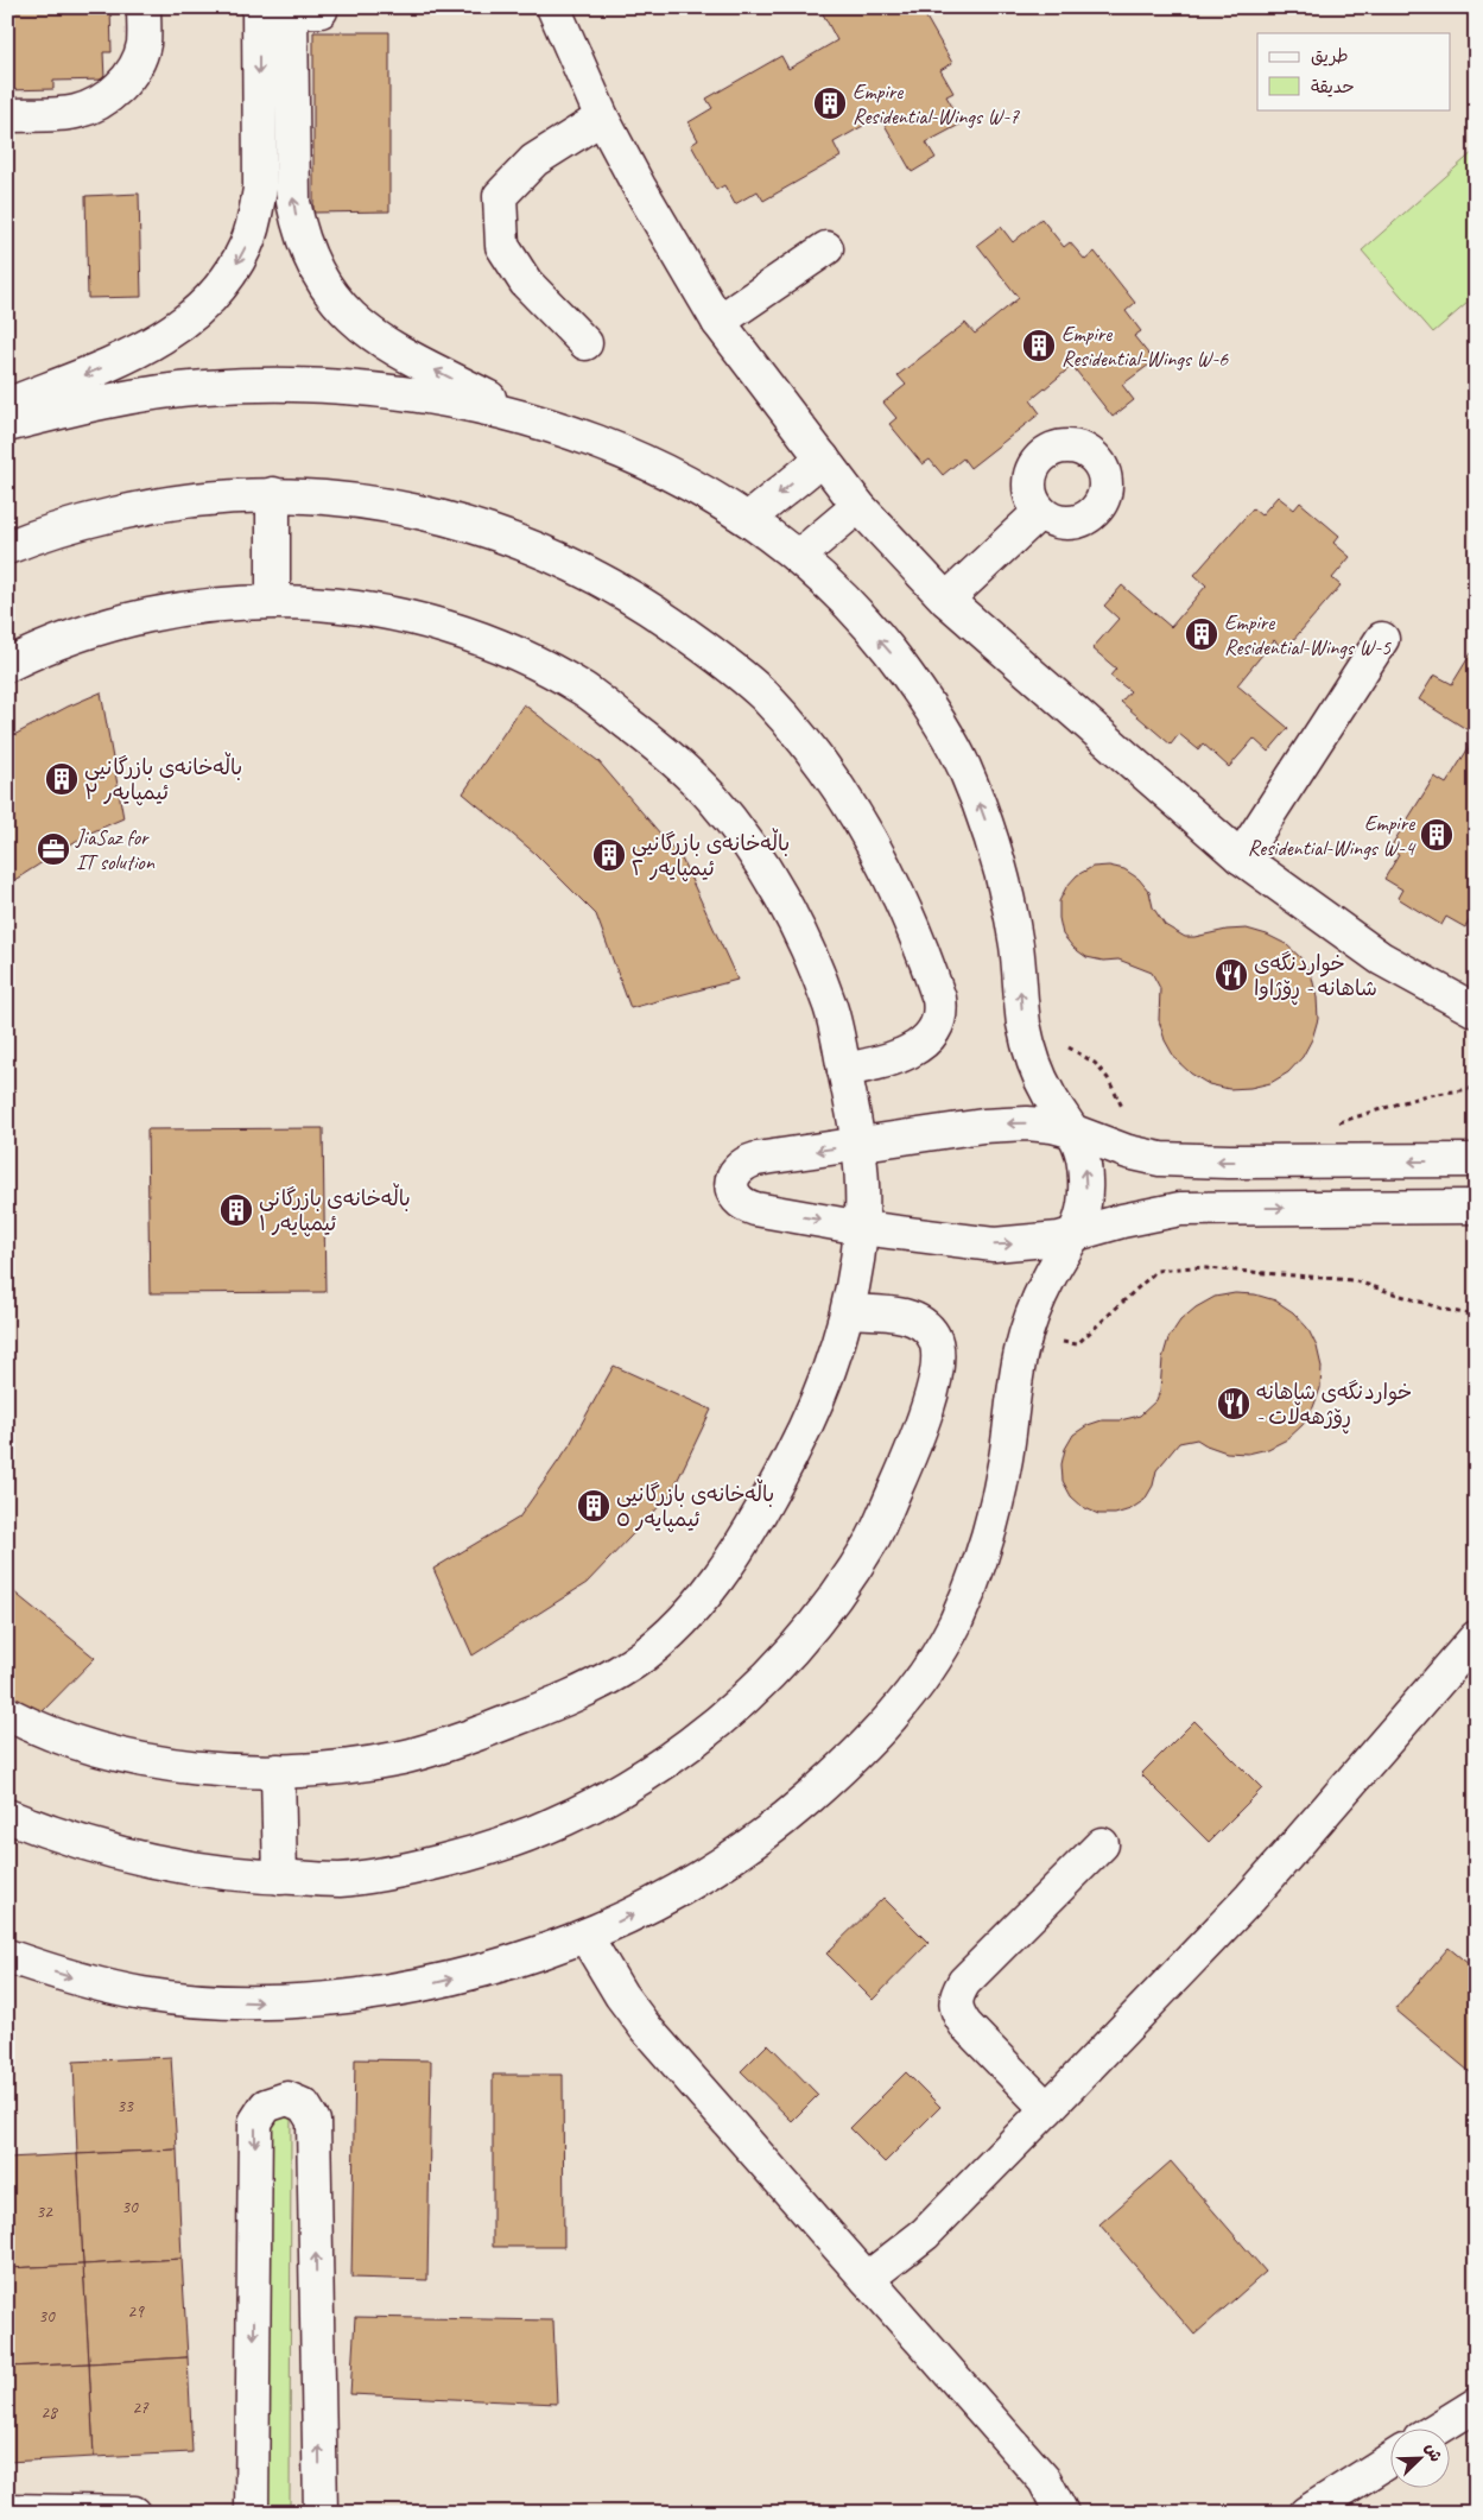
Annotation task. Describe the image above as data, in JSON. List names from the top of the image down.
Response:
{
  "places": {
    "building": [
      "Empire Residential-Wings W-7",
      "Empire Residential-Wings W-6",
      "Empire Residential-Wings W-5",
      "باڵەخانەی بازرگانیی ئیمپایەر ٣",
      "Empire Residential-Wings W-4",
      "باڵەخانەی بازرگانیی ئیمپایەر ٢",
      "باڵەخانەی بازرگانی ئیمپایەر ١",
      "باڵەخانەی بازرگانیی ئیمپایەر ٥"
    ],
    "office": ["JiaSaz for IT solution"],
    "restaurant": ["خواردنگەی شاھانە - ڕۆژاوا", "خواردنگەی شاھانە - ڕۆژھەڵات"]
  },
  "house_numbers": [
    "33",
    "30",
    "32",
    "29",
    "30",
    "27",
    "28"
  ],
  "legend": ["طريق", "حديقة"],
  "north": "top right"
}
